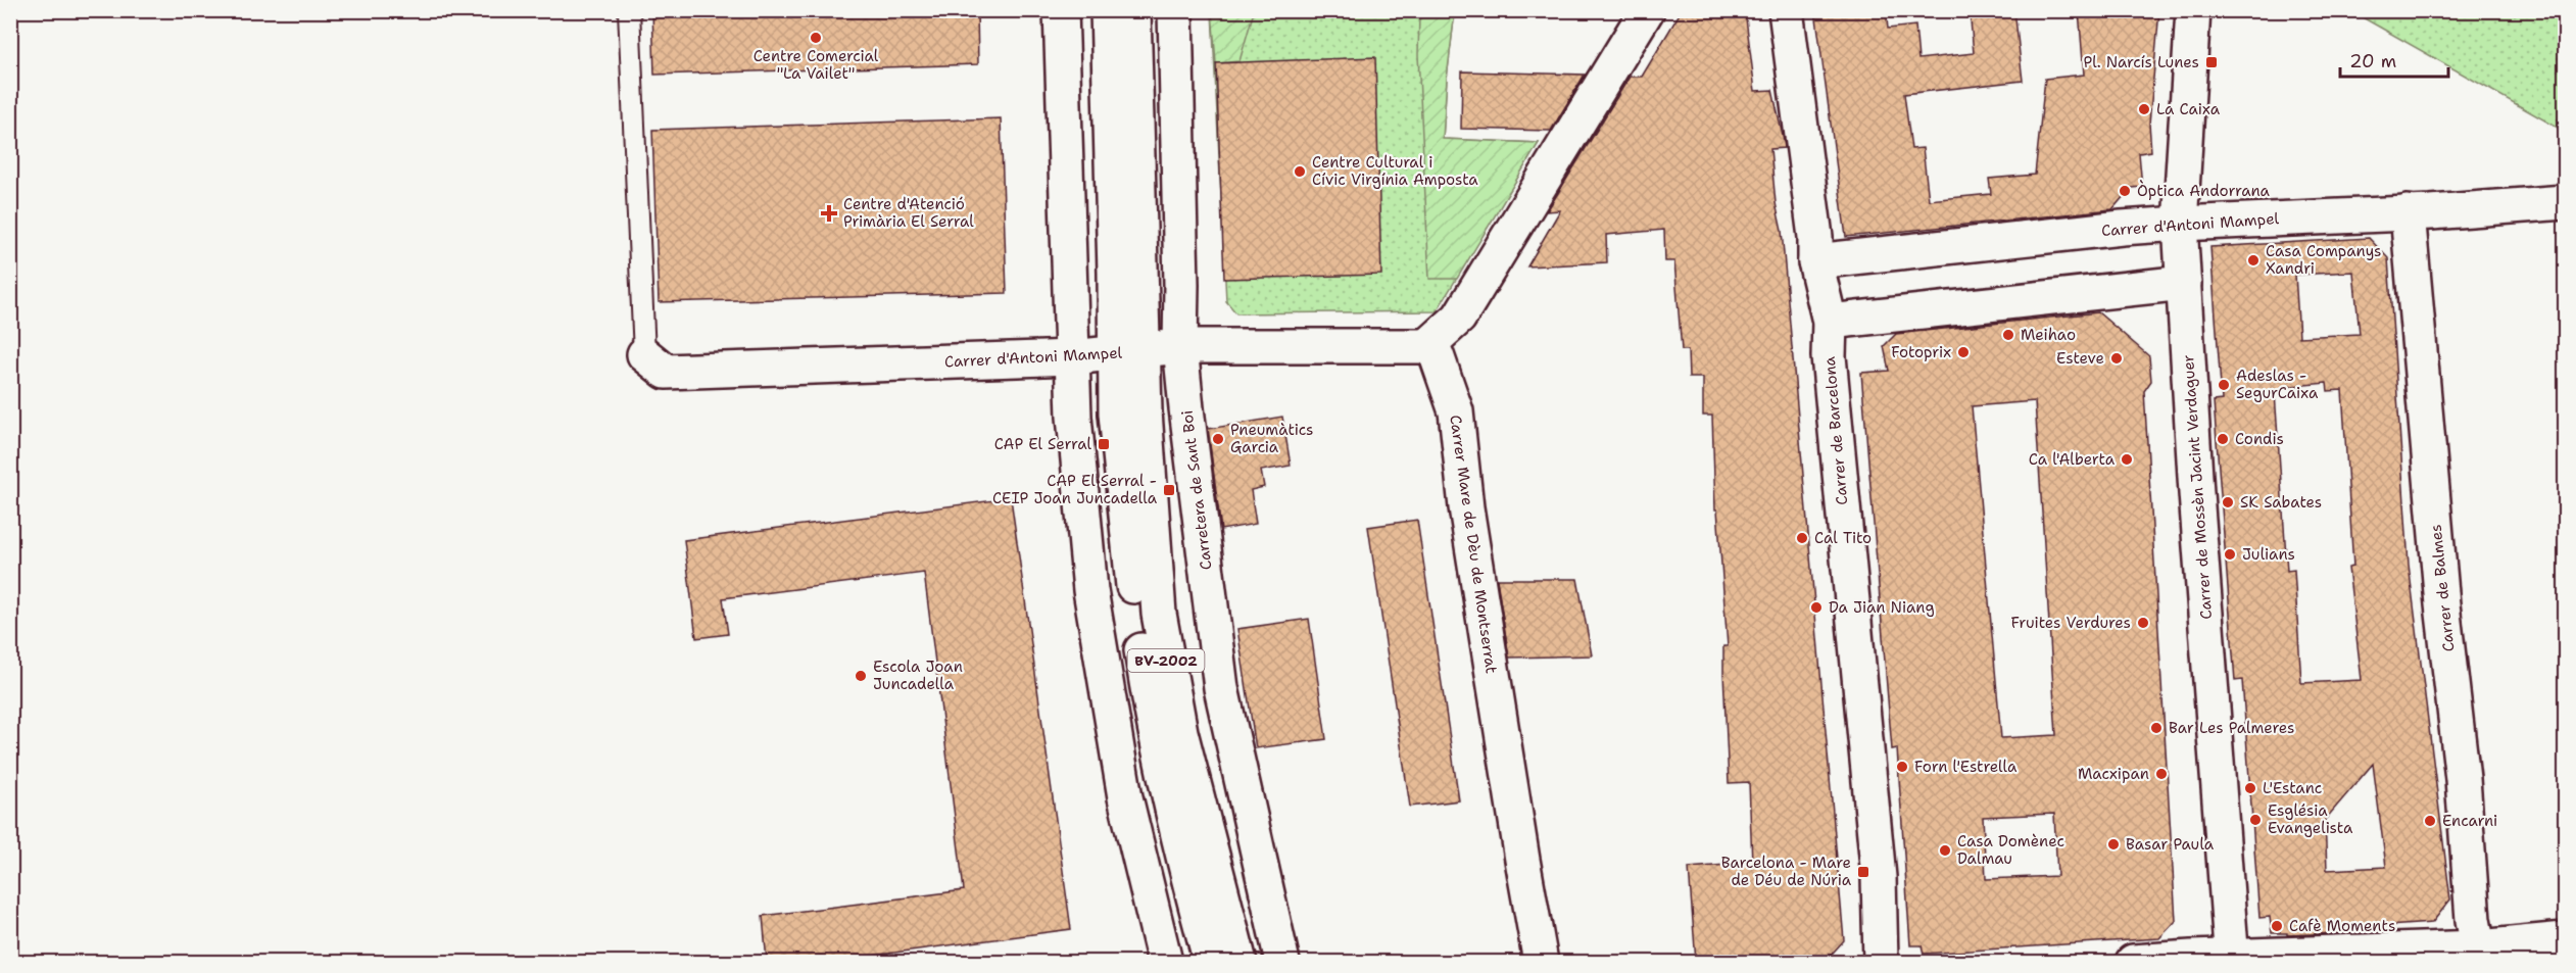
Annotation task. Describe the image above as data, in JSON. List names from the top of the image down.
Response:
{
  "streets": {
    "street": [
      "Carrer d'Antoni Mampel",
      "Carrer de Barcelona",
      "Carrer de Mossèn Jacint Verdaguer",
      "Carretera de Sant Boi",
      "Carrer Mare de Dèu de Montserrat",
      "Carrer de Balmes",
      "BV-2002"
    ]
  },
  "crossings": [
    ["Carrer d'Antoni Mampel", "Carrer de Barcelona"],
    ["Carrer d'Antoni Mampel", "Carrer de Mossèn Jacint Verdaguer"],
    ["Carrer d'Antoni Mampel", "Carretera de Sant Boi"],
    ["Carrer d'Antoni Mampel", "Carrer Mare de Dèu de Montserrat"],
    ["Carrer d'Antoni Mampel", "Carrer de Balmes"],
    ["Carrer d'Antoni Mampel", "BV-2002"]
  ],
  "places": {
    "other": [
      "Centre Comercial \"La Vailet\"",
      "La Caixa",
      "Centre Cultural i Cívic Virgínia Amposta",
      "Òptica Andorrana",
      "Casa Companys Xandri",
      "Meihao",
      "Fotoprix",
      "Esteve",
      "Adeslas - SegurCaixa",
      "Pneumàtics Garcia",
      "Condis",
      "Ca l'Alberta",
      "SK Sabates",
      "Cal Tito",
      "Julians",
      "Da Jian Niang",
      "Fruites Verdures",
      "Escola Joan Juncadella",
      "Bar Les Palmeres",
      "Forn l'Estrella",
      "Macxipan",
      "L'Estanc",
      "Església Evangelista",
      "Encarni",
      "Basar Paula",
      "Casa Domènec Dalmau",
      "Cafè Moments"
    ],
    "transit": [
      "Pl. Narcís Lunes",
      "CAP El Serral",
      "CAP El Serral - CEIP Joan Juncadella",
      "Barcelona - Mare de Déu de Núria"
    ],
    "health": ["Centre d'Atenció Primària El Serral"]
  },
  "scale_bar": "20 m"
}
